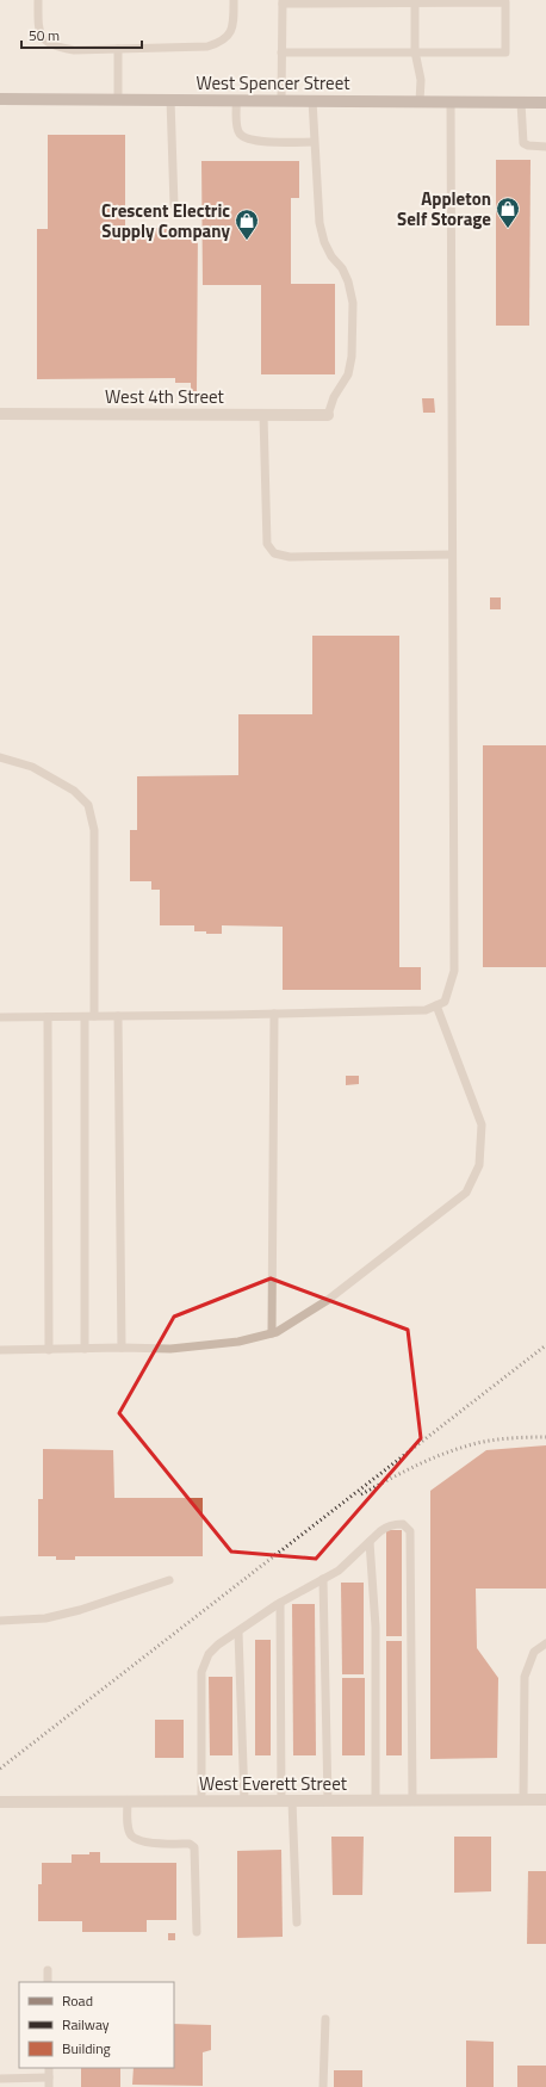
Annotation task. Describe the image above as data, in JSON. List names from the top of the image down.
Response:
{
  "streets": {
    "street": ["West Spencer Street", "West 4th Street", "West Everett Street"]
  },
  "places": {
    "shop": ["Appleton Self Storage", "Crescent Electric Supply Company"]
  },
  "legend": ["Road", "Railway", "Building"],
  "scale_bar": "50 m"
}
